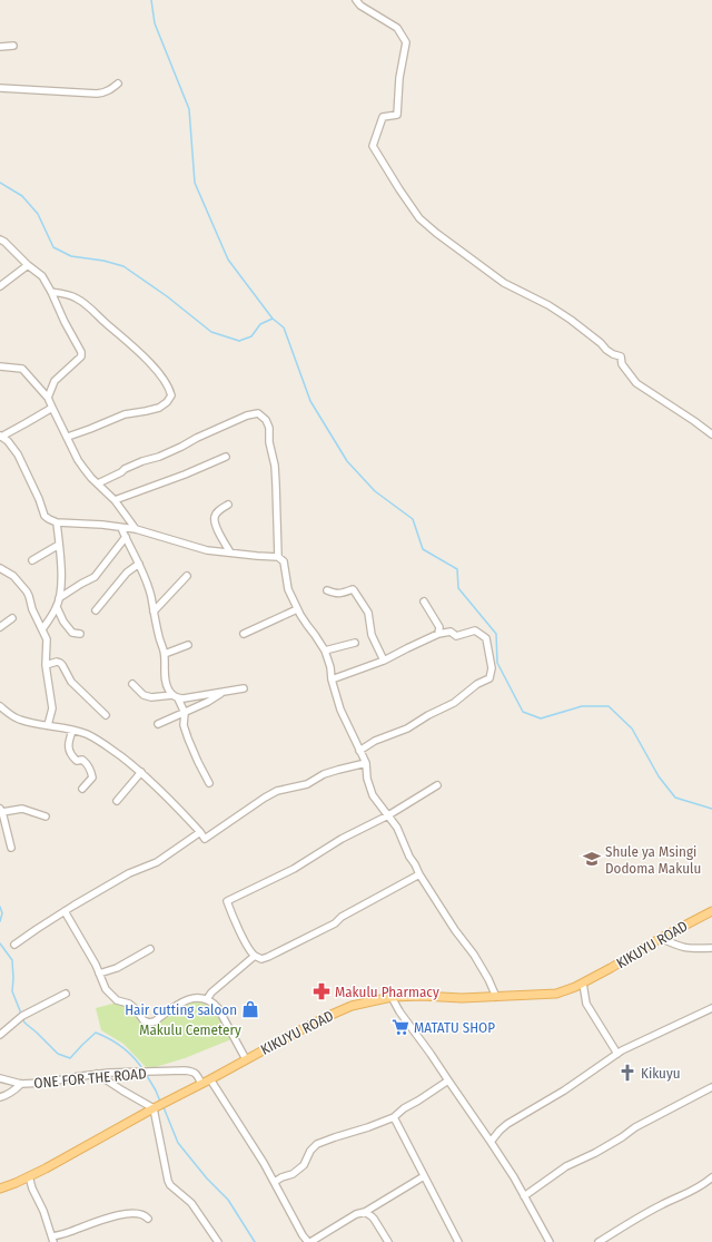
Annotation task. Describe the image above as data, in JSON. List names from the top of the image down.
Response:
{
  "streets": {
    "main road": ["KIKUYU ROAD"],
    "street": ["ONE FOR THE ROAD"]
  },
  "crossings": [
    ["KIKUYU ROAD", "ONE FOR THE ROAD"]
  ],
  "parks": ["Makulu Cemetery"],
  "places": {
    "school or university": ["Shule ya Msingi Dodoma Makulu"],
    "pharmacy": ["Makulu Pharmacy"],
    "shop": ["Hair cutting saloon"],
    "supermarket": ["MATATU SHOP"],
    "church": ["Kikuyu"]
  }
}
